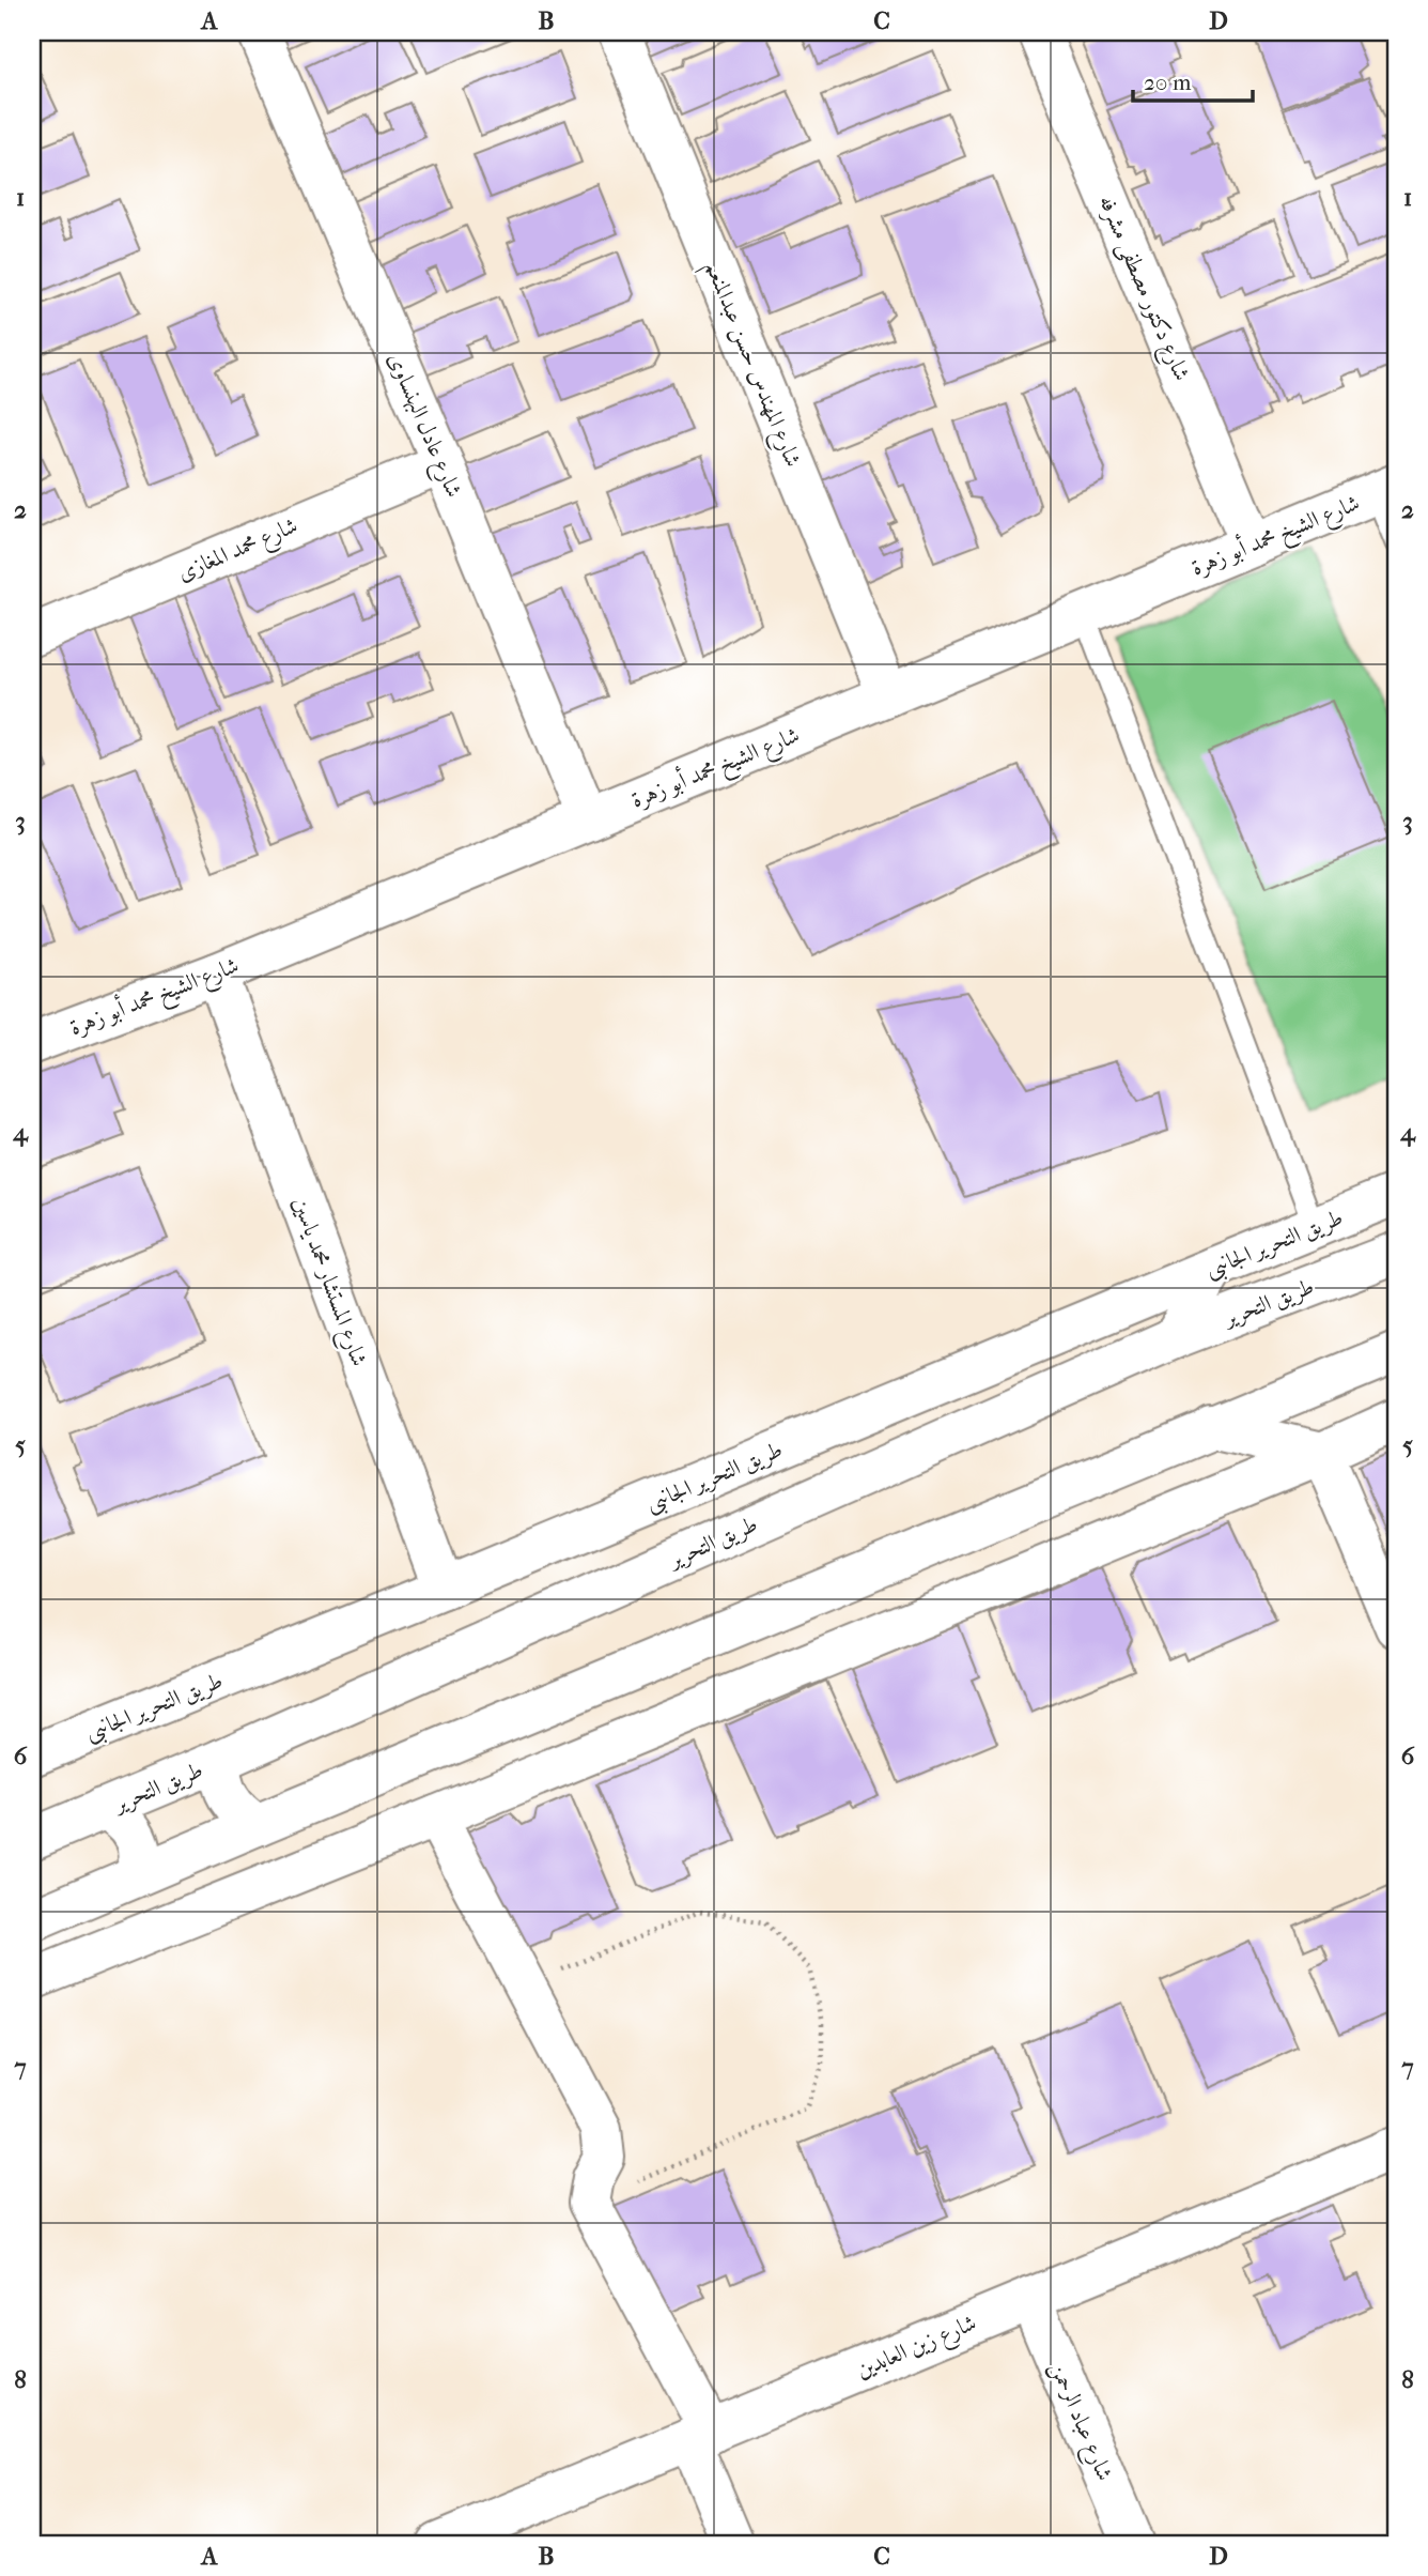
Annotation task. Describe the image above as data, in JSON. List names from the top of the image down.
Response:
{
  "streets": {
    "street": [
      "شارع دكتور مصطفى مشرفه",
      "شارع المهندس حسن عبدالمنعم",
      "شارع عادل البهنساوى",
      "شارع الشيخ محمد أبو زهرة",
      "شارع محمد المغازى",
      "طريق التحرير الجانبى",
      "شارع المستشار محمد ياسين",
      "طريق التحرير",
      "شارع زين العابدين",
      "شارع عباد الرحمن"
    ]
  },
  "crossings": [
    ["شارع دكتور مصطفى مشرفه", "شارع الشيخ محمد أبو زهرة"],
    ["شارع المهندس حسن عبدالمنعم", "شارع الشيخ محمد أبو زهرة"],
    ["شارع عادل البهنساوى", "شارع الشيخ محمد أبو زهرة"],
    ["شارع عادل البهنساوى", "شارع محمد المغازى"],
    ["شارع الشيخ محمد أبو زهرة", "شارع المستشار محمد ياسين"],
    ["طريق التحرير الجانبى", "شارع المستشار محمد ياسين"],
    ["شارع زين العابدين", "شارع عباد الرحمن"]
  ],
  "scale_bar": "20 m",
  "grid": {
    "columns": [
      "A",
      "B",
      "C",
      "D"
    ],
    "rows": [
      "1",
      "2",
      "3",
      "4",
      "5",
      "6",
      "7",
      "8"
    ]
  }
}
